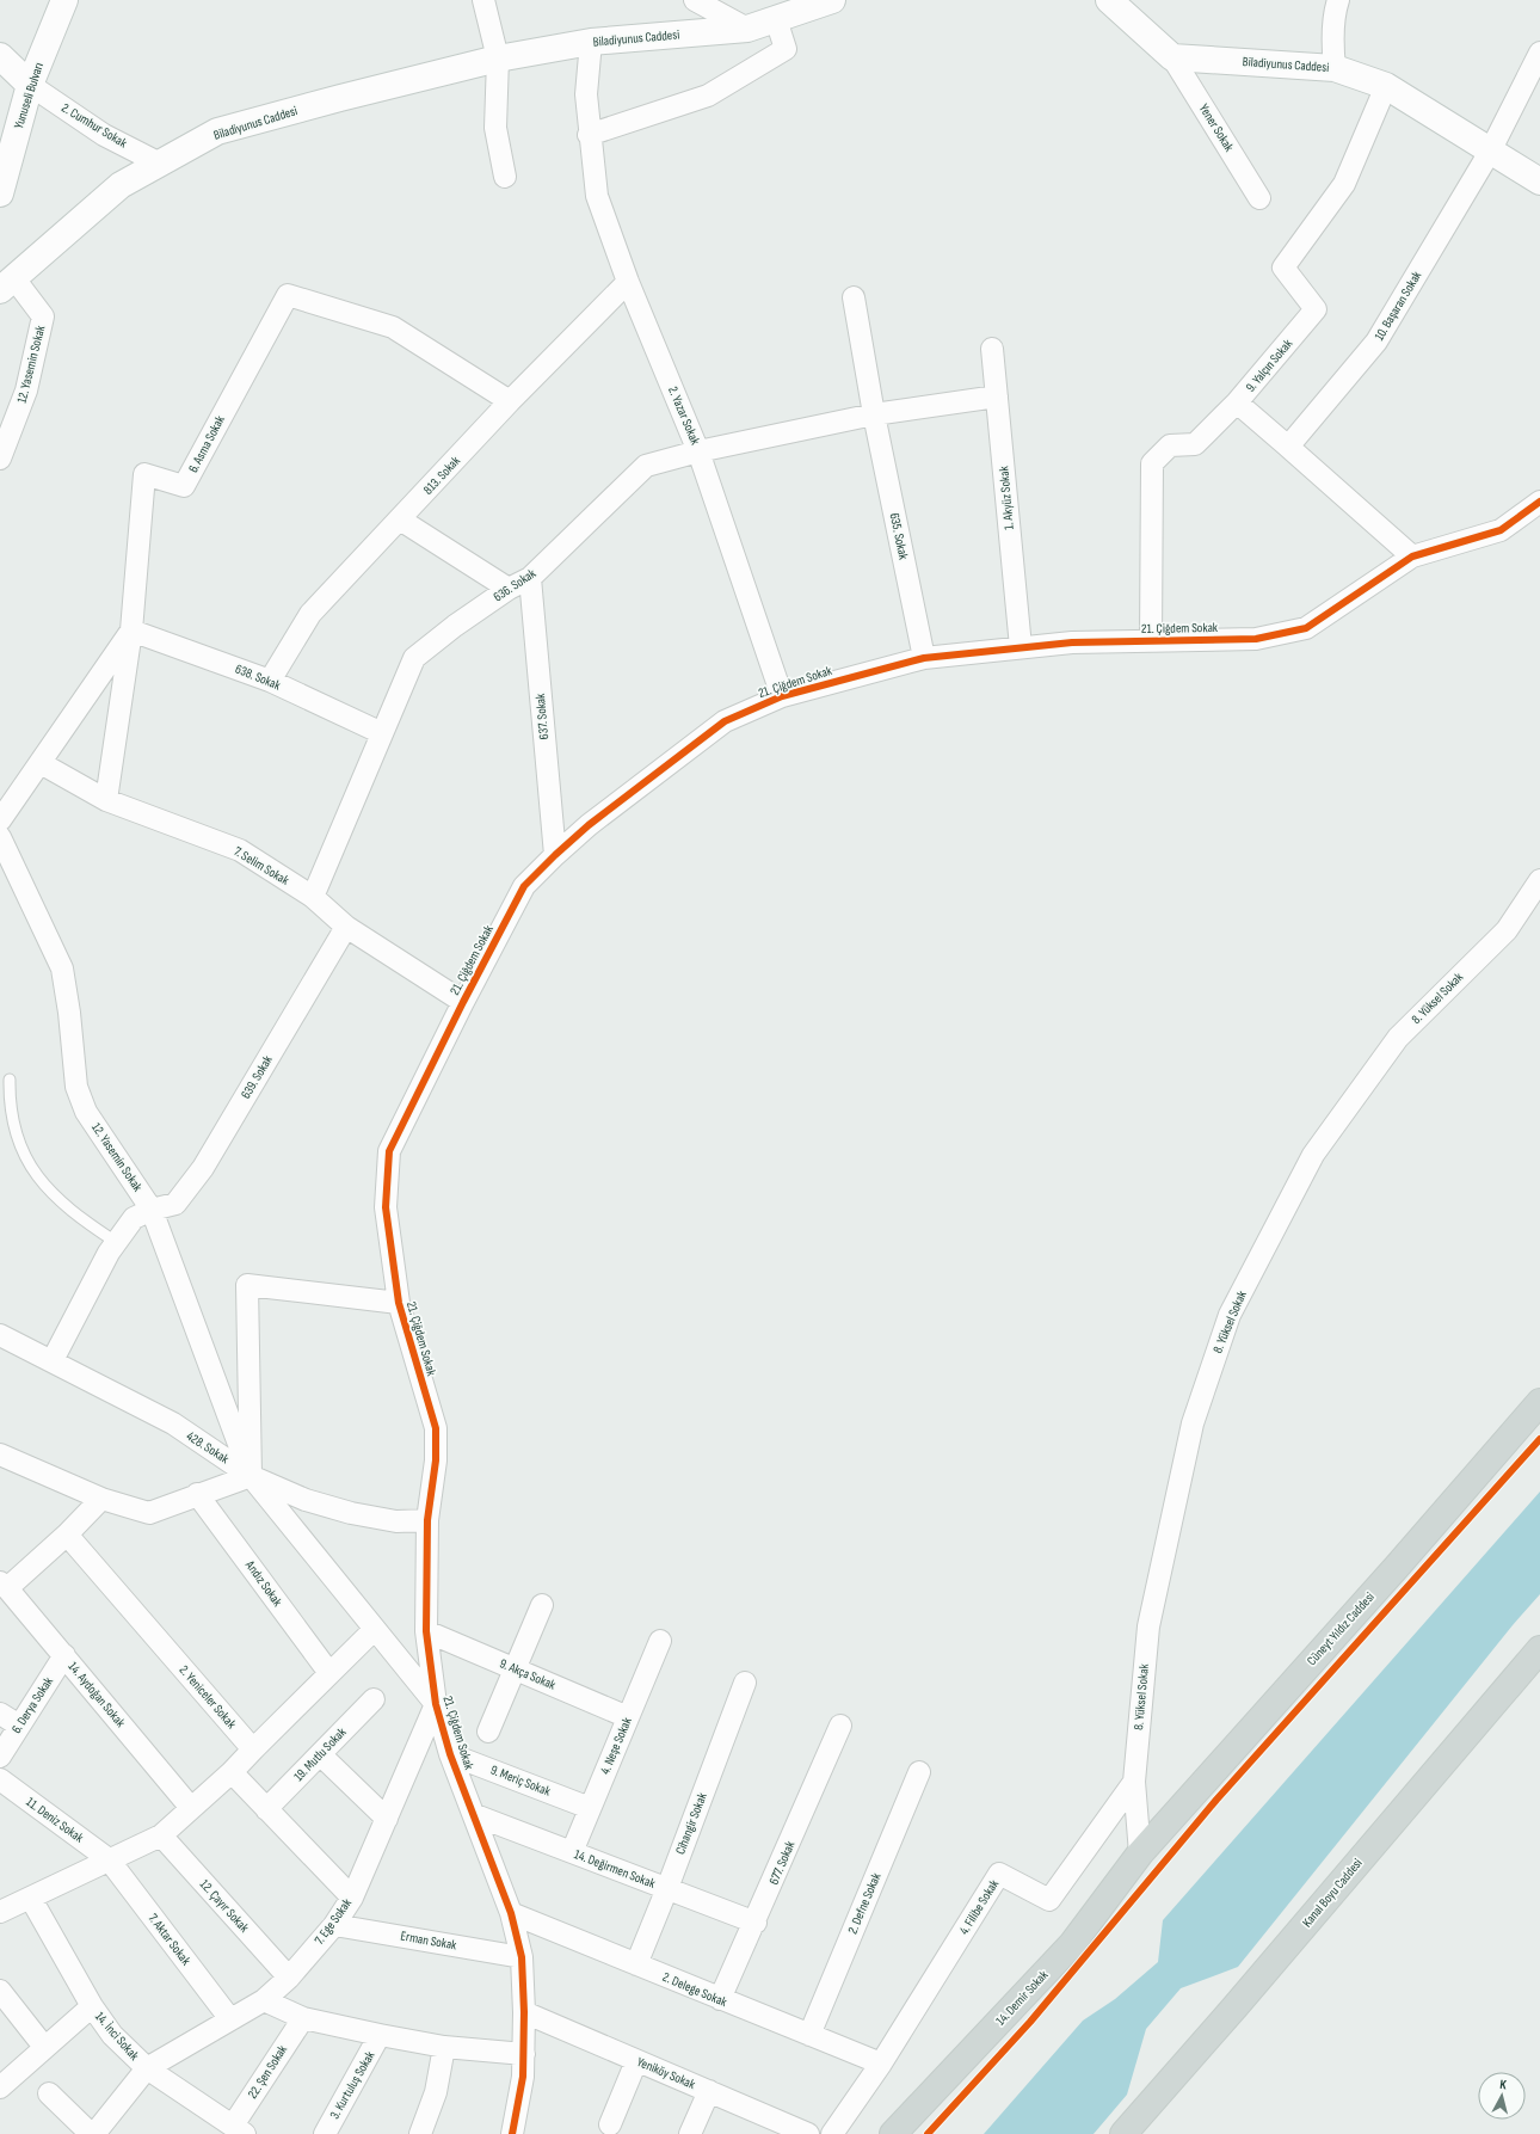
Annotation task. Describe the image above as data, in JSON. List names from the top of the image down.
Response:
{
  "streets": {
    "main road": ["Cüneyt Yıldız Caddesi", "Kanal Boyu Caddesi", "14. Demir Sokak"],
    "street": [
      "Biladiyunus Caddesi",
      "Yunuseli Bulvarı",
      "2. Cumhur Sokak",
      "Yener Sokak",
      "10. Başaran Sokak",
      "12. Yasemin Sokak",
      "9. Yalçın Sokak",
      "2. Yazar Sokak",
      "6. Asma Sokak",
      "813. Sokak",
      "1. Akyüz Sokak",
      "635. Sokak",
      "636. Sokak",
      "21. Çiğdem Sokak",
      "638. Sokak",
      "637. Sokak",
      "7. Selim Sokak",
      "8. Yüksel Sokak",
      "639. Sokak",
      "428. Sokak",
      "Andız Sokak",
      "9. Akça Sokak",
      "14. Aydoğan Sokak",
      "2. Yeniceler Sokak",
      "6. Derya Sokak",
      "4. Neşe Sokak",
      "19. Mutlu Sokak",
      "9. Meriç Sokak",
      "11. Deniz Sokak",
      "Cihangir Sokak",
      "677. Sokak",
      "14. Değirmen Sokak",
      "2. Defne Sokak",
      "12. Çayır Sokak",
      "4. Filibe Sokak",
      "7. Ege Sokak",
      "7. Aktar Sokak",
      "Erman Sokak",
      "2. Delege Sokak",
      "14. İnci Sokak",
      "22. Şen Sokak",
      "Yeniköy Sokak",
      "3. Kurtuluş Sokak"
    ]
  },
  "crossings": [
    ["Biladiyunus Caddesi", "2. Cumhur Sokak"],
    ["Biladiyunus Caddesi", "Yener Sokak"],
    ["Biladiyunus Caddesi", "10. Başaran Sokak"],
    ["Biladiyunus Caddesi", "12. Yasemin Sokak"],
    ["Biladiyunus Caddesi", "9. Yalçın Sokak"],
    ["Biladiyunus Caddesi", "2. Yazar Sokak"],
    ["Yunuseli Bulvarı", "2. Cumhur Sokak"],
    ["12. Yasemin Sokak", "639. Sokak"],
    ["12. Yasemin Sokak", "428. Sokak"],
    ["9. Yalçın Sokak", "21. Çiğdem Sokak"],
    ["2. Yazar Sokak", "813. Sokak"],
    ["2. Yazar Sokak", "636. Sokak"],
    ["2. Yazar Sokak", "21. Çiğdem Sokak"],
    ["6. Asma Sokak", "813. Sokak"],
    ["6. Asma Sokak", "638. Sokak"],
    ["6. Asma Sokak", "7. Selim Sokak"],
    ["813. Sokak", "638. Sokak"],
    ["1. Akyüz Sokak", "21. Çiğdem Sokak"],
    ["635. Sokak", "636. Sokak"],
    ["635. Sokak", "21. Çiğdem Sokak"],
    ["636. Sokak", "638. Sokak"],
    ["636. Sokak", "637. Sokak"],
    ["636. Sokak", "7. Selim Sokak"],
    ["21. Çiğdem Sokak", "637. Sokak"],
    ["21. Çiğdem Sokak", "7. Selim Sokak"],
    ["21. Çiğdem Sokak", "428. Sokak"],
    ["21. Çiğdem Sokak", "9. Akça Sokak"],
    ["21. Çiğdem Sokak", "9. Meriç Sokak"],
    ["21. Çiğdem Sokak", "14. Değirmen Sokak"],
    ["21. Çiğdem Sokak", "7. Ege Sokak"],
    ["21. Çiğdem Sokak", "Erman Sokak"],
    ["21. Çiğdem Sokak", "2. Delege Sokak"],
    ["21. Çiğdem Sokak", "Yeniköy Sokak"],
    ["7. Selim Sokak", "639. Sokak"],
    ["8. Yüksel Sokak", "Cüneyt Yıldız Caddesi"],
    ["8. Yüksel Sokak", "4. Filibe Sokak"],
    ["8. Yüksel Sokak", "14. Demir Sokak"],
    ["639. Sokak", "428. Sokak"],
    ["Cüneyt Yıldız Caddesi", "14. Demir Sokak"],
    ["9. Akça Sokak", "4. Neşe Sokak"],
    ["14. Aydoğan Sokak", "6. Derya Sokak"],
    ["4. Neşe Sokak", "9. Meriç Sokak"],
    ["4. Neşe Sokak", "14. Değirmen Sokak"],
    ["11. Deniz Sokak", "7. Aktar Sokak"],
    ["Cihangir Sokak", "14. Değirmen Sokak"],
    ["Cihangir Sokak", "2. Delege Sokak"],
    ["677. Sokak", "14. Değirmen Sokak"],
    ["677. Sokak", "2. Delege Sokak"],
    ["2. Defne Sokak", "2. Delege Sokak"],
    ["12. Çayır Sokak", "7. Ege Sokak"],
    ["4. Filibe Sokak", "2. Delege Sokak"],
    ["7. Ege Sokak", "7. Aktar Sokak"],
    ["7. Ege Sokak", "Erman Sokak"],
    ["7. Ege Sokak", "14. İnci Sokak"],
    ["14. İnci Sokak", "22. Şen Sokak"]
  ],
  "north": "top"
}
